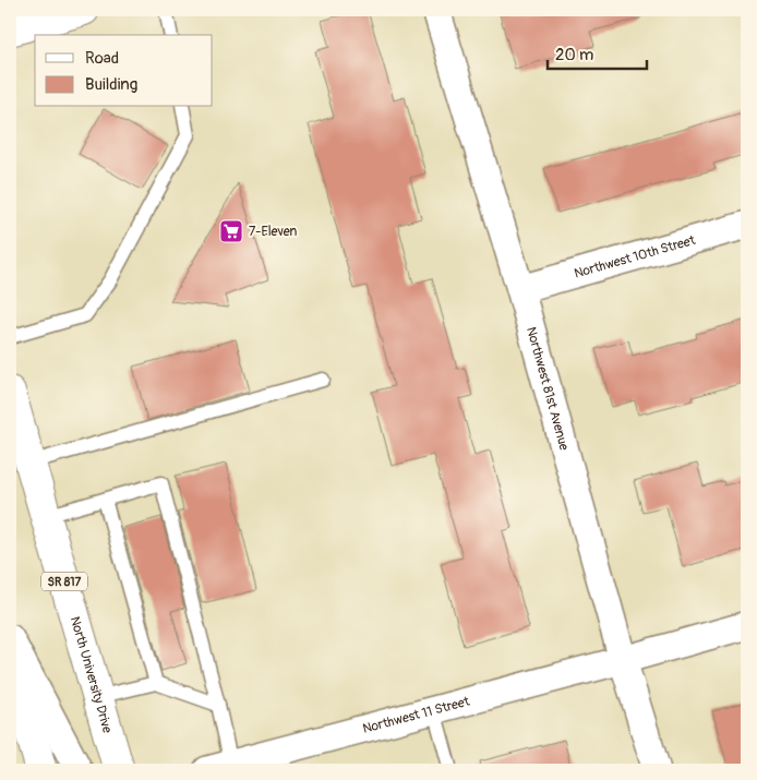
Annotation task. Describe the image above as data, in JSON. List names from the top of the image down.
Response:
{
  "streets": {
    "main road": ["SR 817", "North University Drive"],
    "street": ["Northwest 10th Street", "Northwest 81st Avenue", "Northwest 11 Street"]
  },
  "crossings": [
    ["Northwest 10th Street", "Northwest 81st Avenue"],
    ["Northwest 81st Avenue", "Northwest 11 Street"]
  ],
  "places": {
    "supermarket": ["7-Eleven"]
  },
  "legend": ["Road", "Building"],
  "scale_bar": "20 m"
}
